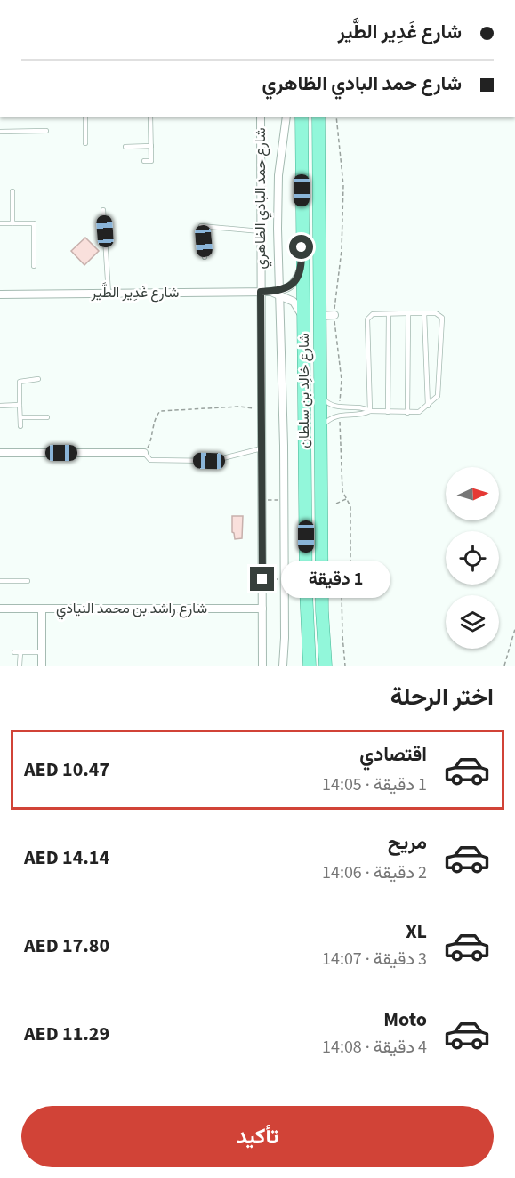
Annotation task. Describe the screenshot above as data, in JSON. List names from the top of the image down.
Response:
{
  "streets": {
    "main road": ["شارع خالِد بن سلطان"],
    "street": ["شارع حمد البادي الظاهري", "شارع غَدِير الطَّير", "شارع راشد بن محمد النيادي"]
  },
  "crossings": [
    ["شارع حمد البادي الظاهري", "شارع غَدِير الطَّير"],
    ["شارع حمد البادي الظاهري", "شارع راشد بن محمد النيادي"]
  ],
  "north": "right",
  "page": {
    "banner": ["شارع غَدِير الطَّير", "شارع حمد البادي الظاهري"],
    "bubble": "1 دقيقة",
    "heading": "اختر الرحلة",
    "list": [
      {
        "name": "اقتصادي",
        "note": "1 دقيقة · 14:05",
        "value": "AED 10.47"
      },
      {
        "name": "مريح",
        "note": "2 دقيقة · 14:06",
        "value": "AED 14.14"
      },
      {
        "name": "XL",
        "note": "3 دقيقة · 14:07",
        "value": "AED 17.80"
      },
      {
        "name": "Moto",
        "note": "4 دقيقة · 14:08",
        "value": "AED 11.29"
      }
    ],
    "buttons": "تأكيد"
  }
}
